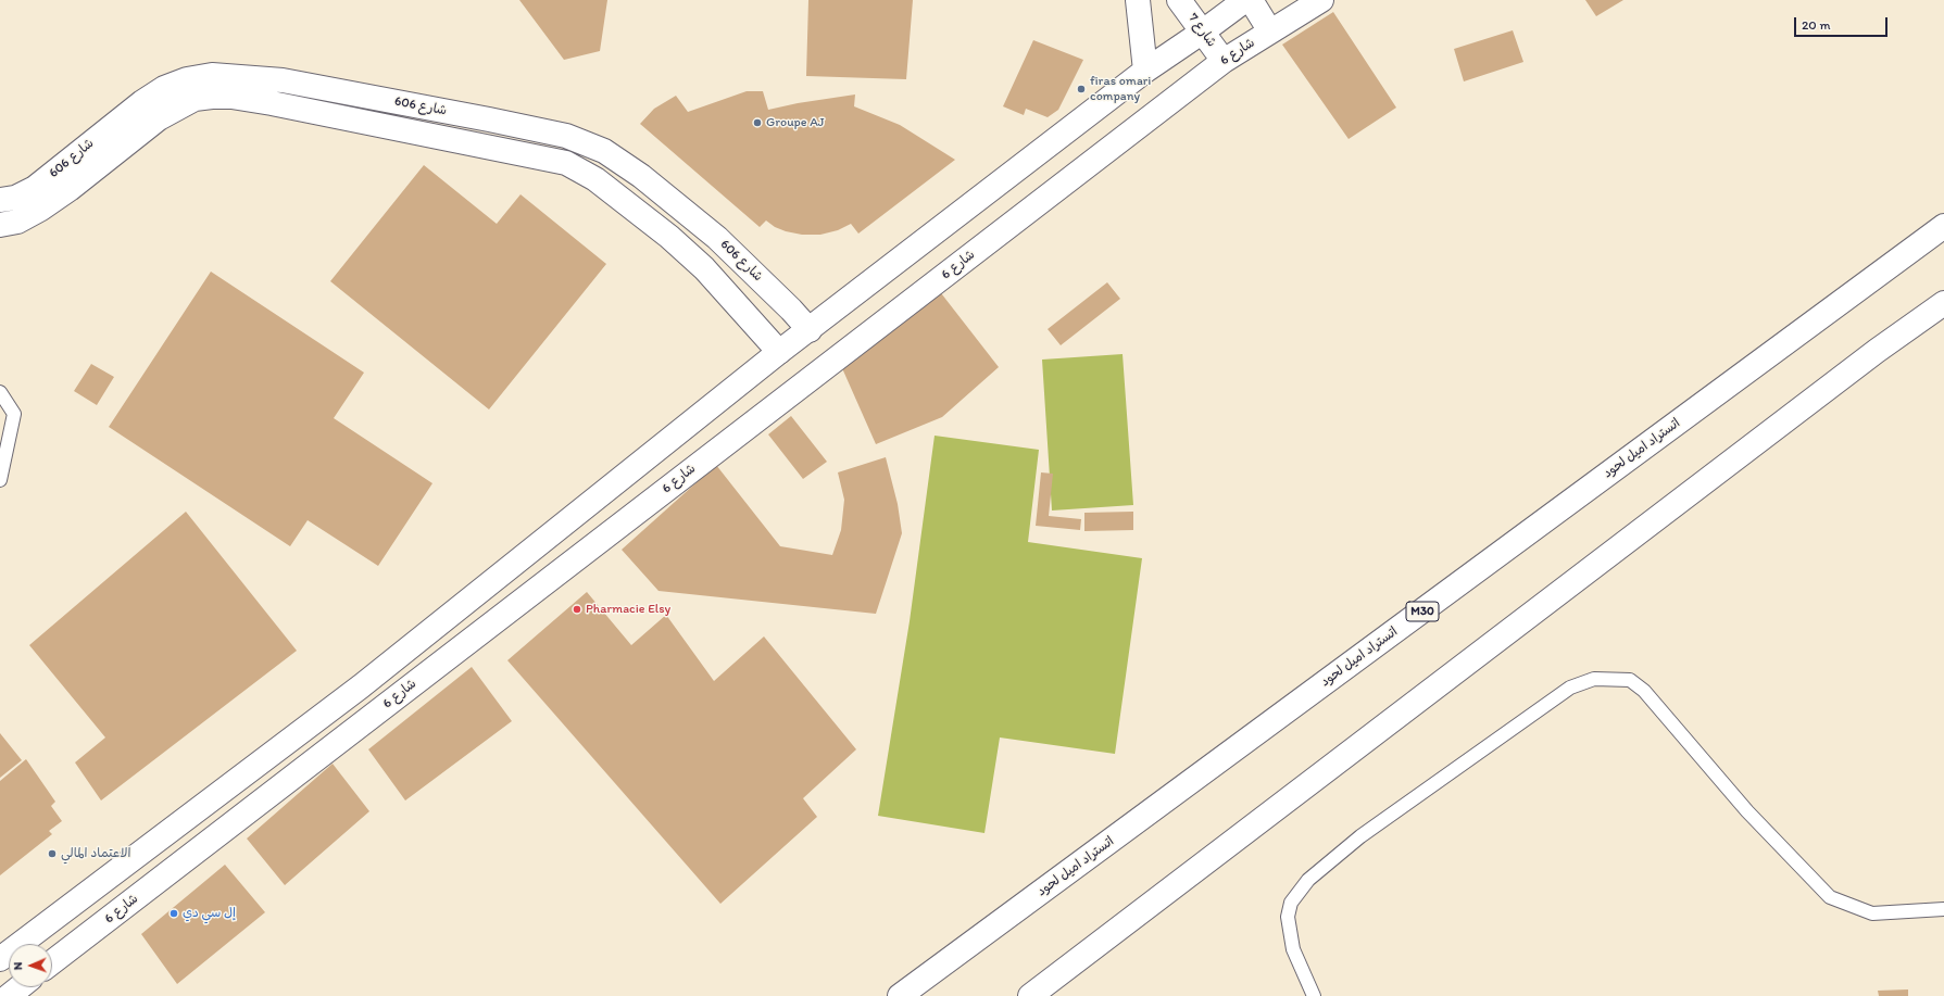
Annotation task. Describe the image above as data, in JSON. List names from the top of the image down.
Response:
{
  "streets": {
    "main road": [
      "شارع 7",
      "شارع 6",
      "شارع 606",
      "اتستراد اميل لحود",
      "M30"
    ]
  },
  "crossings": [
    ["شارع 7", "شارع 6"]
  ],
  "places": [
    "firas omari company",
    "Groupe AJ",
    "Pharmacie Elsy",
    "الاعتماد المالي",
    "إل سي دي"
  ],
  "scale_bar": "20 m",
  "north": "left"
}
